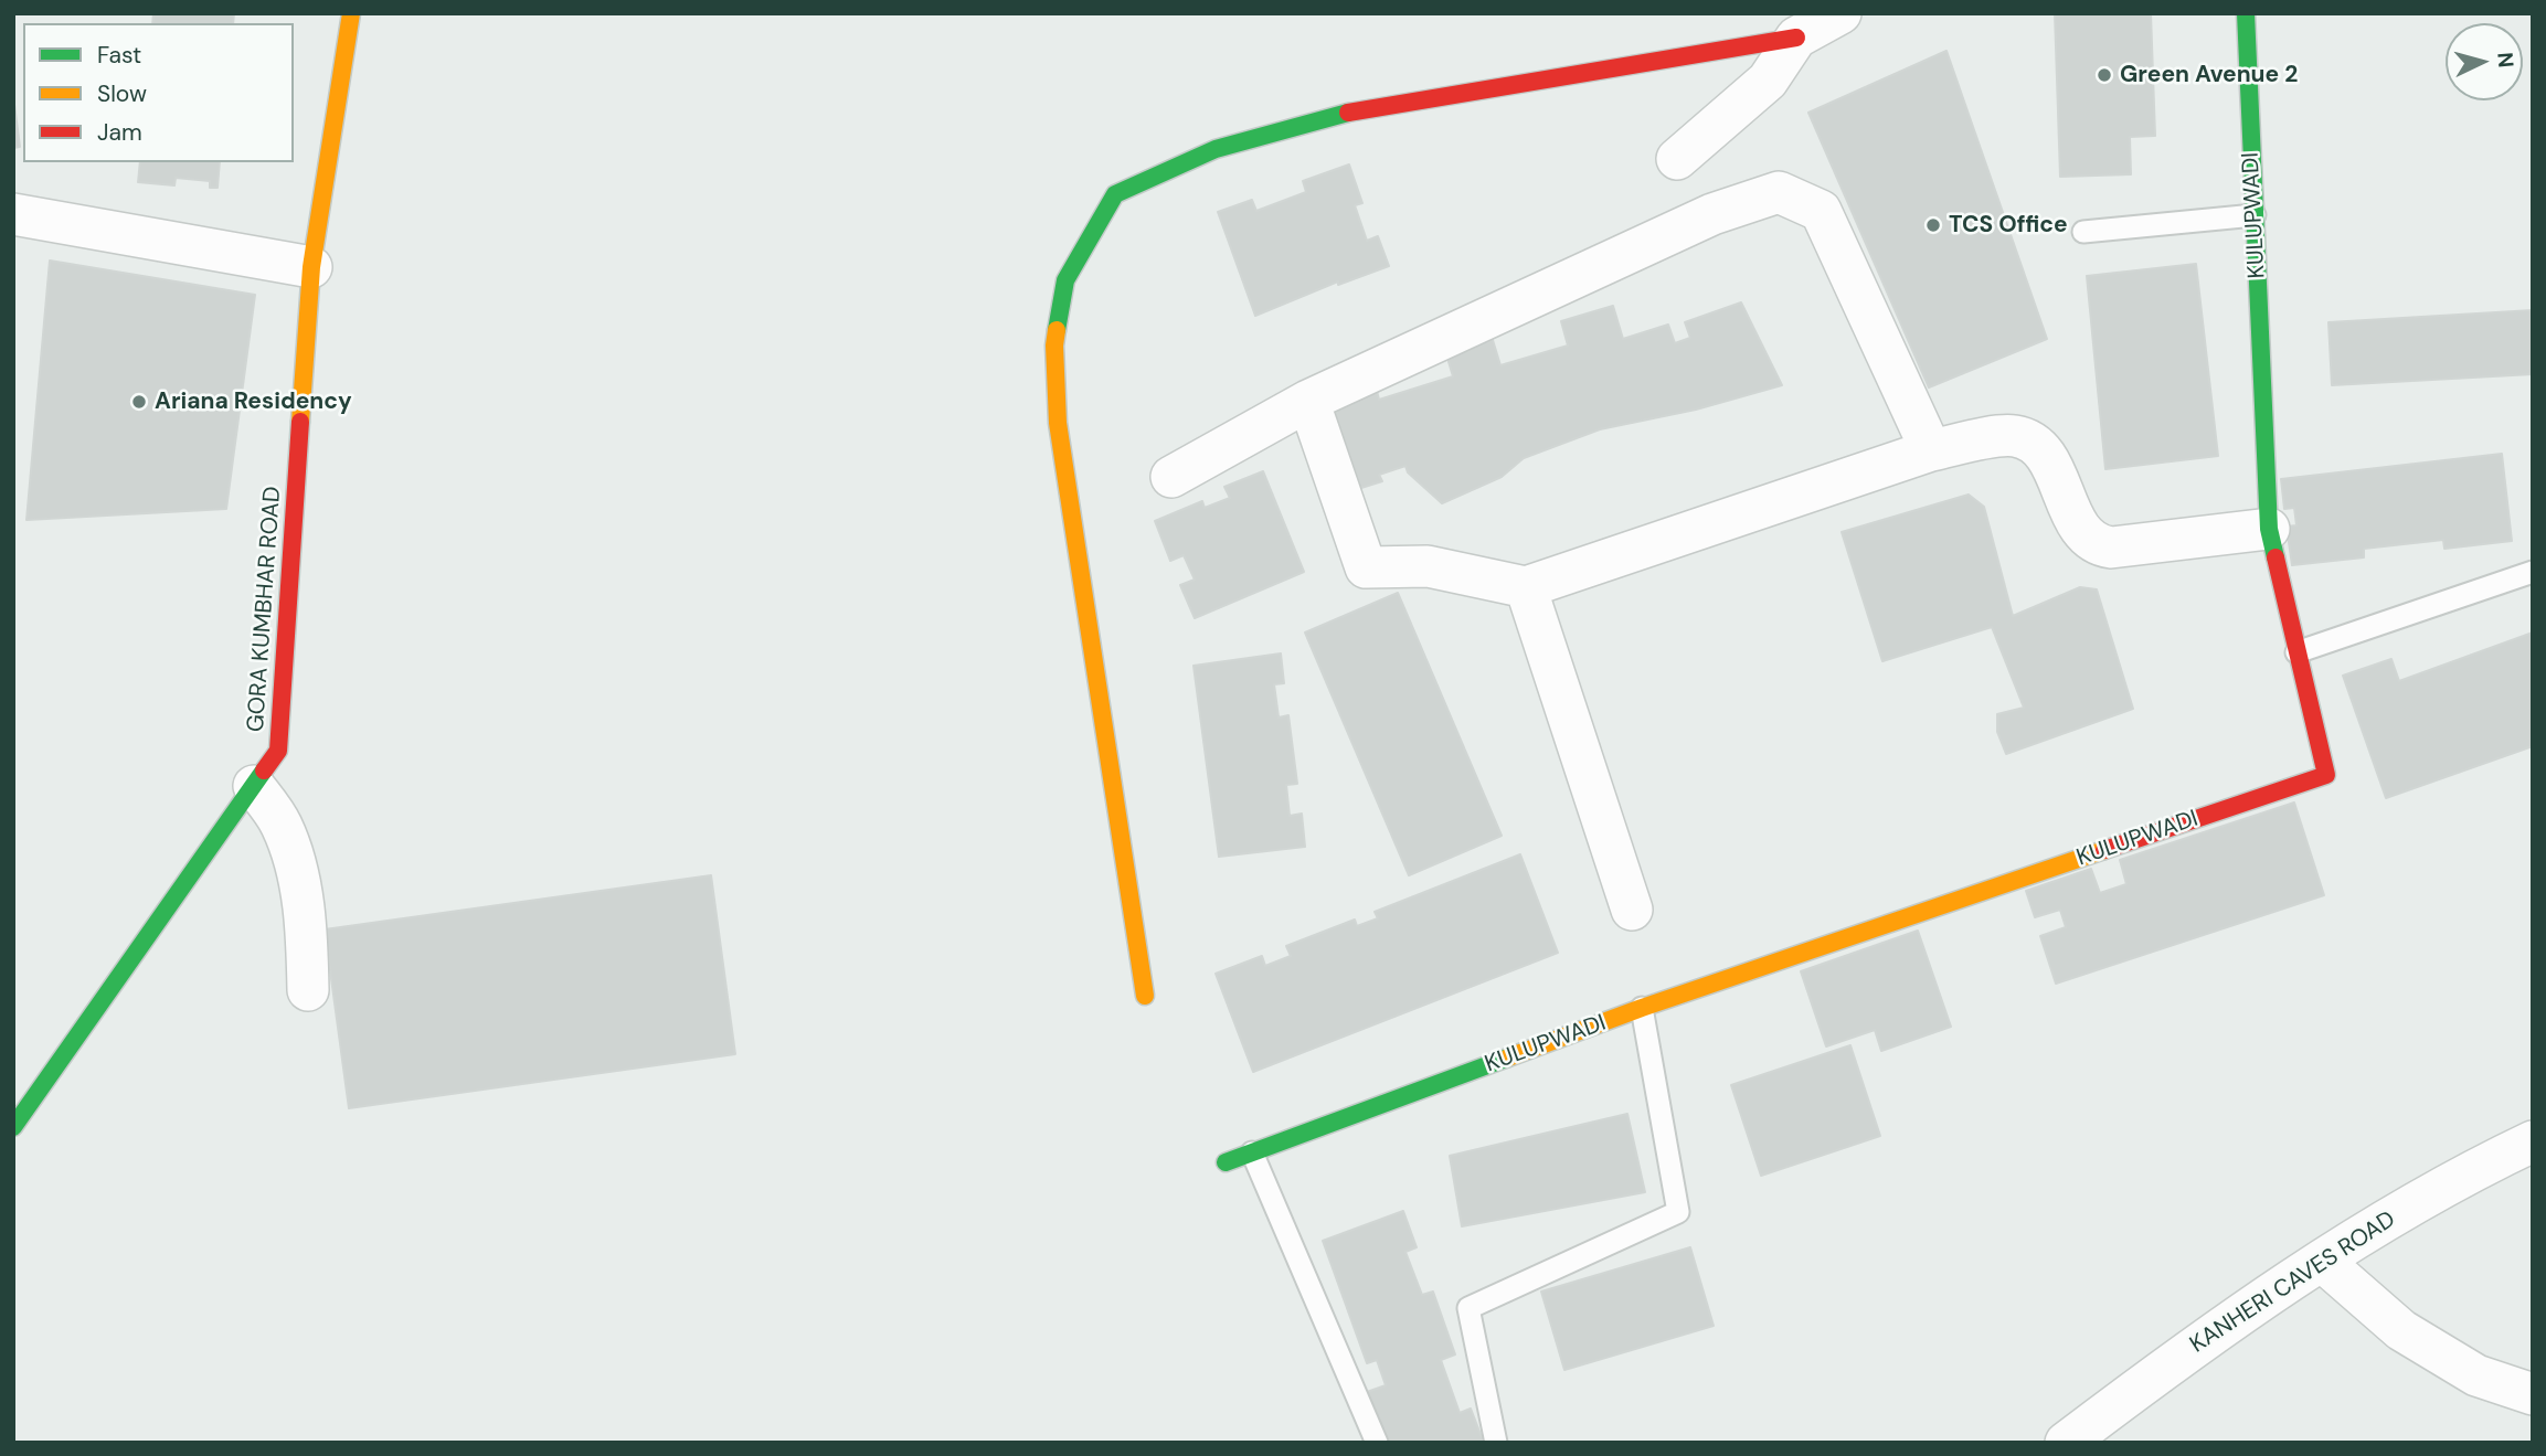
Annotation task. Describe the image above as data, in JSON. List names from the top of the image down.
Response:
{
  "streets": {
    "street": ["KULUPWADI", "GORA KUMBHAR ROAD", "KANHERI CAVES ROAD"]
  },
  "places": ["Green Avenue 2", "TCS Office", "Ariana Residency"],
  "legend": ["Fast", "Slow", "Jam"],
  "north": "right"
}
